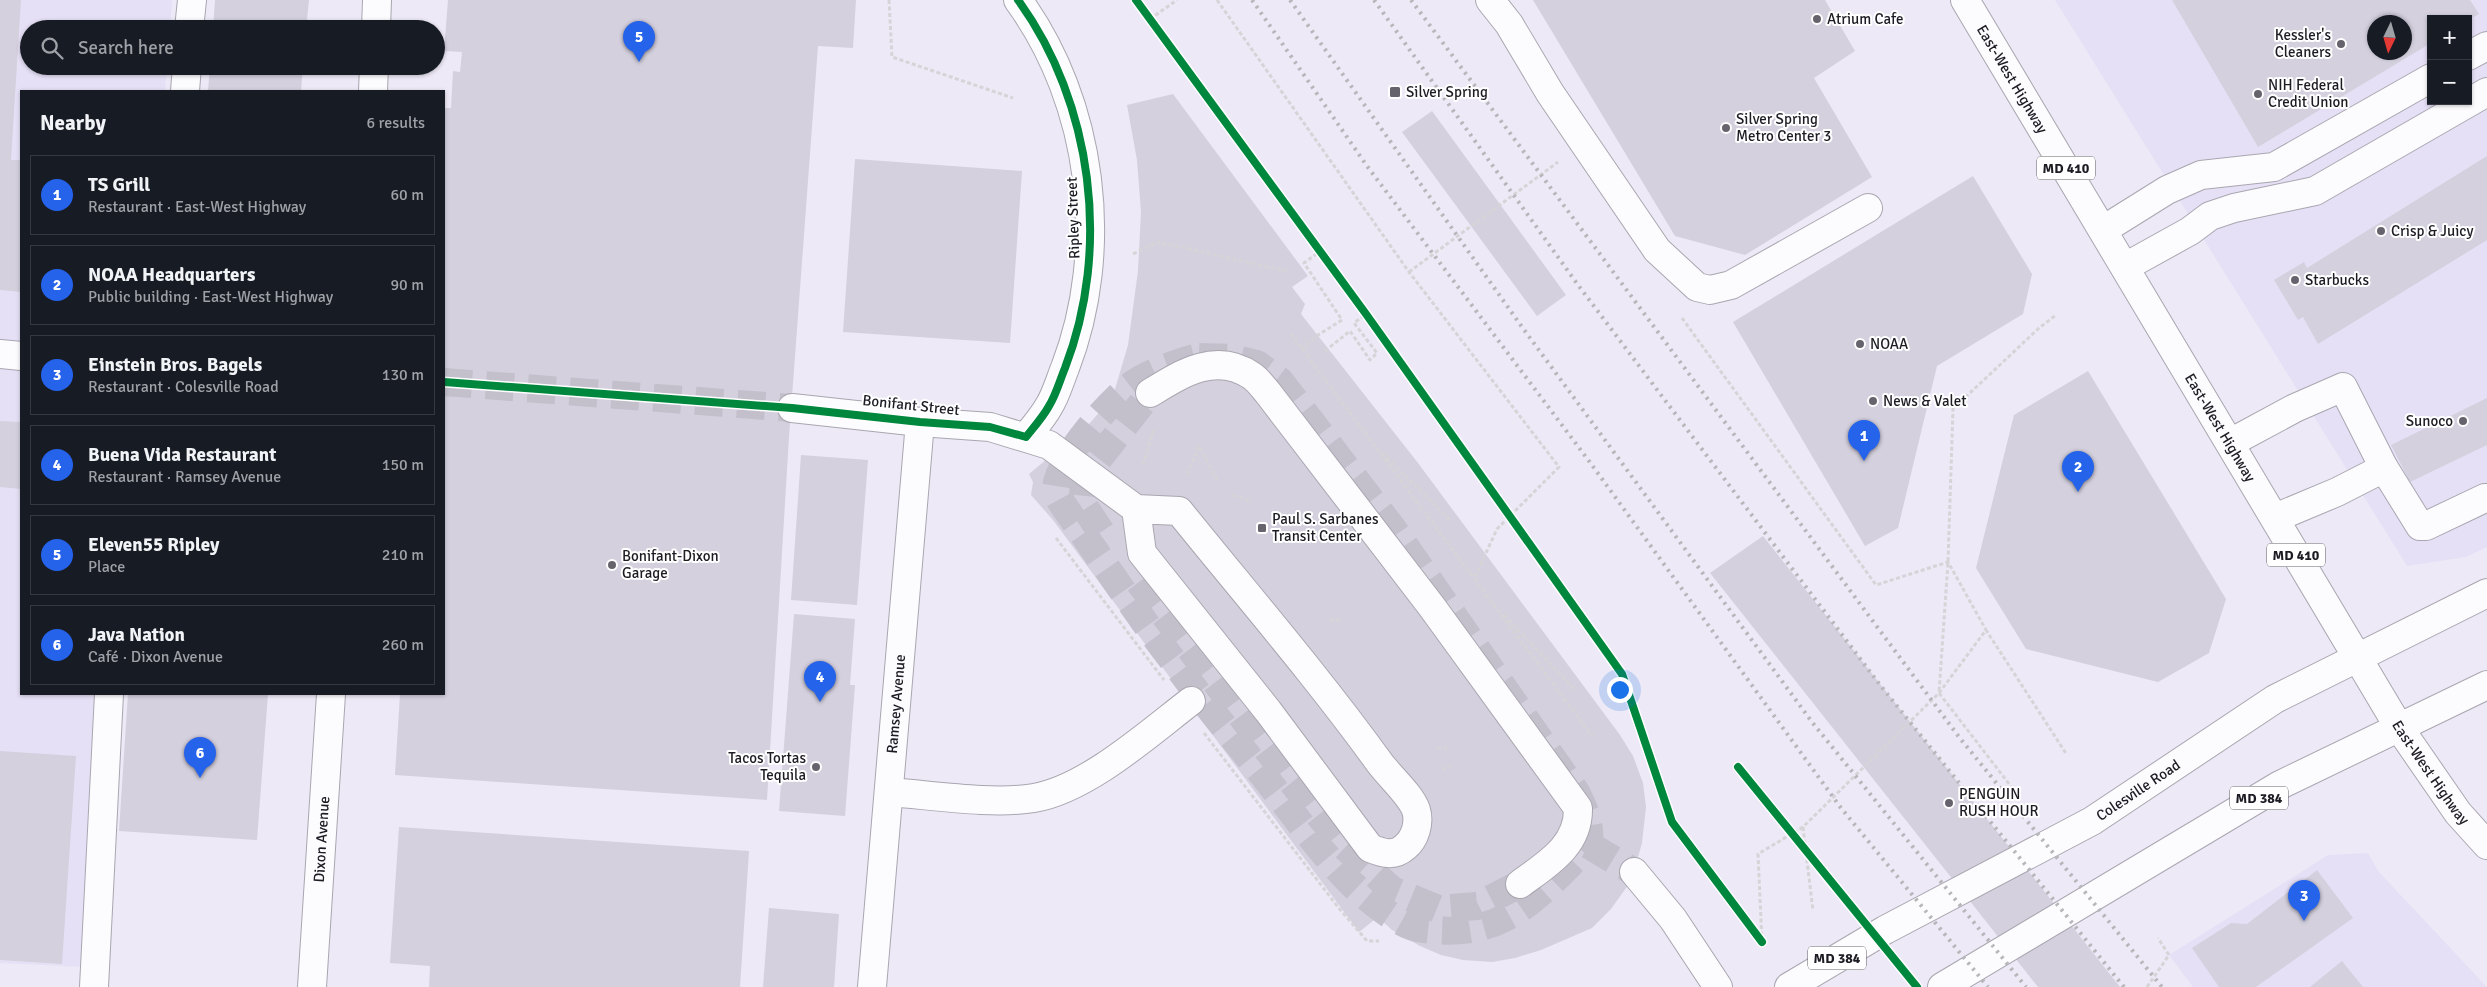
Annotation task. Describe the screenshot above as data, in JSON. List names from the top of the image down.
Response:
{
  "streets": {
    "main road": [
      "East-West Highway",
      "MD 410",
      "Ripley Street",
      "Bonifant Street",
      "Ramsey Avenue",
      "Colesville Road",
      "MD 384",
      "Dixon Avenue"
    ]
  },
  "crossings": [
    ["East-West Highway", "Colesville Road"],
    ["East-West Highway", "MD 384"],
    ["Ripley Street", "Bonifant Street"],
    ["Bonifant Street", "Ramsey Avenue"]
  ],
  "places": {
    "other": [
      "Atrium Cafe",
      "Kessler's Cleaners",
      "NIH Federal Credit Union",
      "Silver Spring Metro Center 3",
      "Crisp & Juicy",
      "Starbucks",
      "NOAA",
      "News & Valet",
      "Sunoco",
      "Bonifant-Dixon Garage",
      "Tacos Tortas Tequila",
      "PENGUIN RUSH HOUR"
    ],
    "transit": ["Silver Spring", "Paul S. Sarbanes Transit Center"]
  },
  "north": "bottom",
  "page": {
    "map_buttons": ["+", "−"],
    "search": "Search here",
    "pins": [
      "5",
      "1",
      "2",
      "4",
      "6",
      "3"
    ],
    "heading": ["Nearby", "6 results"],
    "list": [
      {
        "mark": "1",
        "name": "TS Grill",
        "note": "Restaurant · East-West Highway",
        "value": "60 m"
      },
      {
        "mark": "2",
        "name": "NOAA Headquarters",
        "note": "Public building · East-West Highway",
        "value": "90 m"
      },
      {
        "mark": "3",
        "name": "Einstein Bros. Bagels",
        "note": "Restaurant · Colesville Road",
        "value": "130 m"
      },
      {
        "mark": "4",
        "name": "Buena Vida Restaurant",
        "note": "Restaurant · Ramsey Avenue",
        "value": "150 m"
      },
      {
        "mark": "5",
        "name": "Eleven55 Ripley",
        "note": "Place",
        "value": "210 m"
      },
      {
        "mark": "6",
        "name": "Java Nation",
        "note": "Café · Dixon Avenue",
        "value": "260 m"
      }
    ]
  }
}
